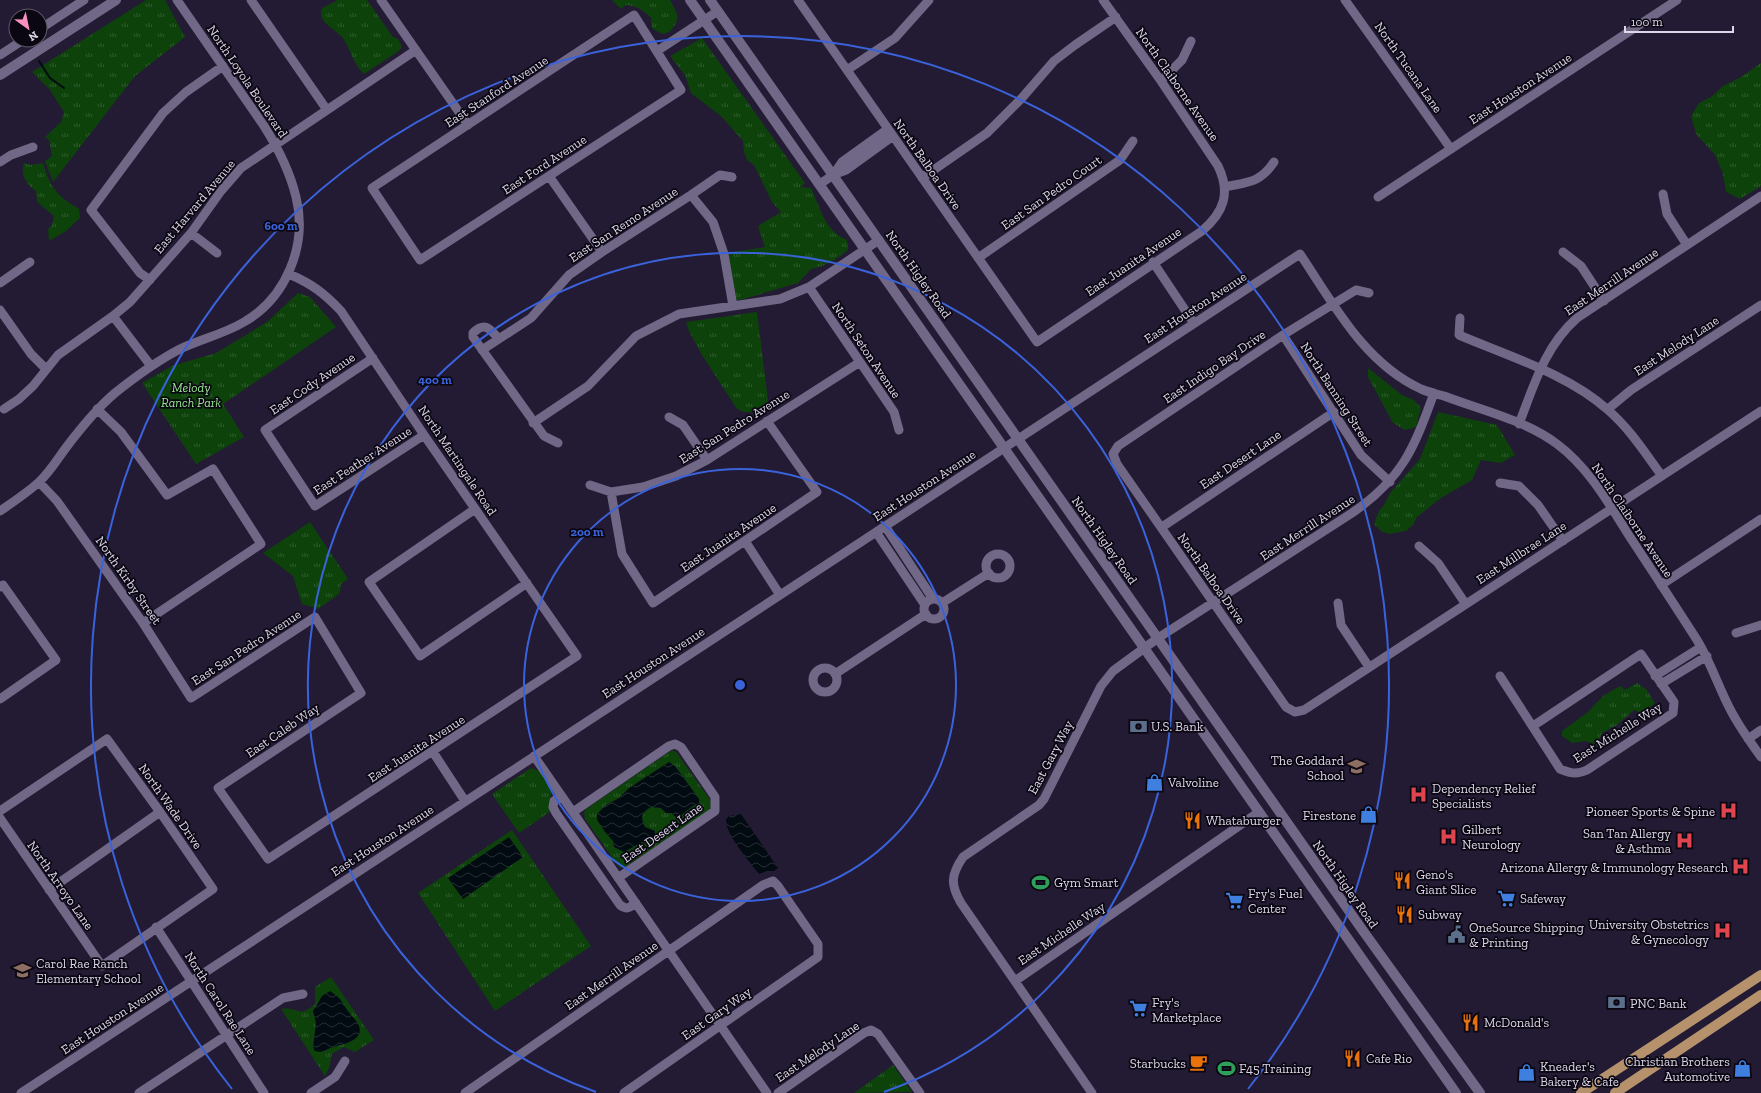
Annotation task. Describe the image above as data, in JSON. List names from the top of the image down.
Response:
{
  "streets": {
    "main road": ["North Higley Road"],
    "street": [
      "North Tucana Lane",
      "North Loyola Boulevard",
      "North Claiborne Avenue",
      "East Houston Avenue",
      "East Stanford Avenue",
      "East Ford Avenue",
      "North Balboa Drive",
      "East San Pedro Court",
      "East Harvard Avenue",
      "East San Remo Avenue",
      "East Juanita Avenue",
      "East Merrill Avenue",
      "East Melody Lane",
      "North Seton Avenue",
      "East Indigo Bay Drive",
      "East Cody Avenue",
      "North Banning Street",
      "East San Pedro Avenue",
      "East Desert Lane",
      "East Feather Avenue",
      "North Martingale Road",
      "East Millbrae Lane",
      "North Kirby Street",
      "East Caleb Way",
      "East Michelle Way",
      "East Gary Way",
      "North Wade Drive",
      "North Arroyo Lane",
      "North Carol Rae Lane"
    ]
  },
  "crossings": [
    ["North Tucana Lane", "East Houston Avenue"],
    ["North Loyola Boulevard", "East Harvard Avenue"],
    ["North Loyola Boulevard", "North Martingale Road"],
    ["North Loyola Boulevard", "North Kirby Street"],
    ["North Claiborne Avenue", "East Houston Avenue"],
    ["North Claiborne Avenue", "East Juanita Avenue"],
    ["North Claiborne Avenue", "East Merrill Avenue"],
    ["North Claiborne Avenue", "East Indigo Bay Drive"],
    ["North Claiborne Avenue", "East Millbrae Lane"],
    ["East Houston Avenue", "North Higley Road"],
    ["East Houston Avenue", "North Carol Rae Lane"],
    ["East Stanford Avenue", "East Ford Avenue"],
    ["North Balboa Drive", "East San Pedro Court"],
    ["North Balboa Drive", "East Juanita Avenue"],
    ["North Balboa Drive", "East Merrill Avenue"],
    ["North Balboa Drive", "East Indigo Bay Drive"],
    ["North Balboa Drive", "East Desert Lane"],
    ["North Balboa Drive", "East Millbrae Lane"],
    ["East Juanita Avenue", "East San Pedro Avenue"],
    ["East Juanita Avenue", "North Martingale Road"],
    ["East Juanita Avenue", "East Caleb Way"],
    ["North Higley Road", "East Merrill Avenue"],
    ["North Higley Road", "East Michelle Way"],
    ["North Higley Road", "East Gary Way"],
    ["East Merrill Avenue", "North Banning Street"],
    ["East Merrill Avenue", "East Gary Way"],
    ["North Seton Avenue", "East San Pedro Avenue"],
    ["East Indigo Bay Drive", "North Banning Street"],
    ["East Cody Avenue", "East Feather Avenue"],
    ["East Cody Avenue", "North Martingale Road"],
    ["North Banning Street", "East Desert Lane"],
    ["East San Pedro Avenue", "North Kirby Street"],
    ["East San Pedro Avenue", "East Caleb Way"],
    ["East Feather Avenue", "North Martingale Road"],
    ["East Michelle Way", "East Gary Way"],
    ["North Wade Drive", "North Arroyo Lane"],
    ["North Wade Drive", "North Carol Rae Lane"],
    ["North Arroyo Lane", "North Carol Rae Lane"]
  ],
  "parks": ["Melody Ranch Park"],
  "places": {
    "bank": ["U.S. Bank", "PNC Bank"],
    "school or university": ["The Goddard School", "Carol Rae Ranch Elementary School"],
    "shop": [
      "Valvoline",
      "Firestone",
      "Christian Brothers Automotive",
      "Kneader's Bakery & Cafe"
    ],
    "hospital": [
      "Dependency Relief Specialists",
      "Pioneer Sports & Spine",
      "Gilbert Neurology",
      "San Tan Allergy & Asthma",
      "Arizona Allergy & Immunology Research",
      "University Obstetrics & Gynecology"
    ],
    "restaurant": [
      "Whataburger",
      "Geno's Giant Slice",
      "Subway",
      "McDonald's",
      "Cafe Rio"
    ],
    "sports": ["Gym Smart", "F45 Training"],
    "supermarket": ["Safeway", "Fry's Fuel Center", "Fry's Marketplace"],
    "public building": ["OneSource Shipping & Printing"],
    "cafe": ["Starbucks"]
  },
  "scale_bar": "100 m",
  "north": "bottom right",
  "rings": ["600 m", "400 m", "200 m"]
}
